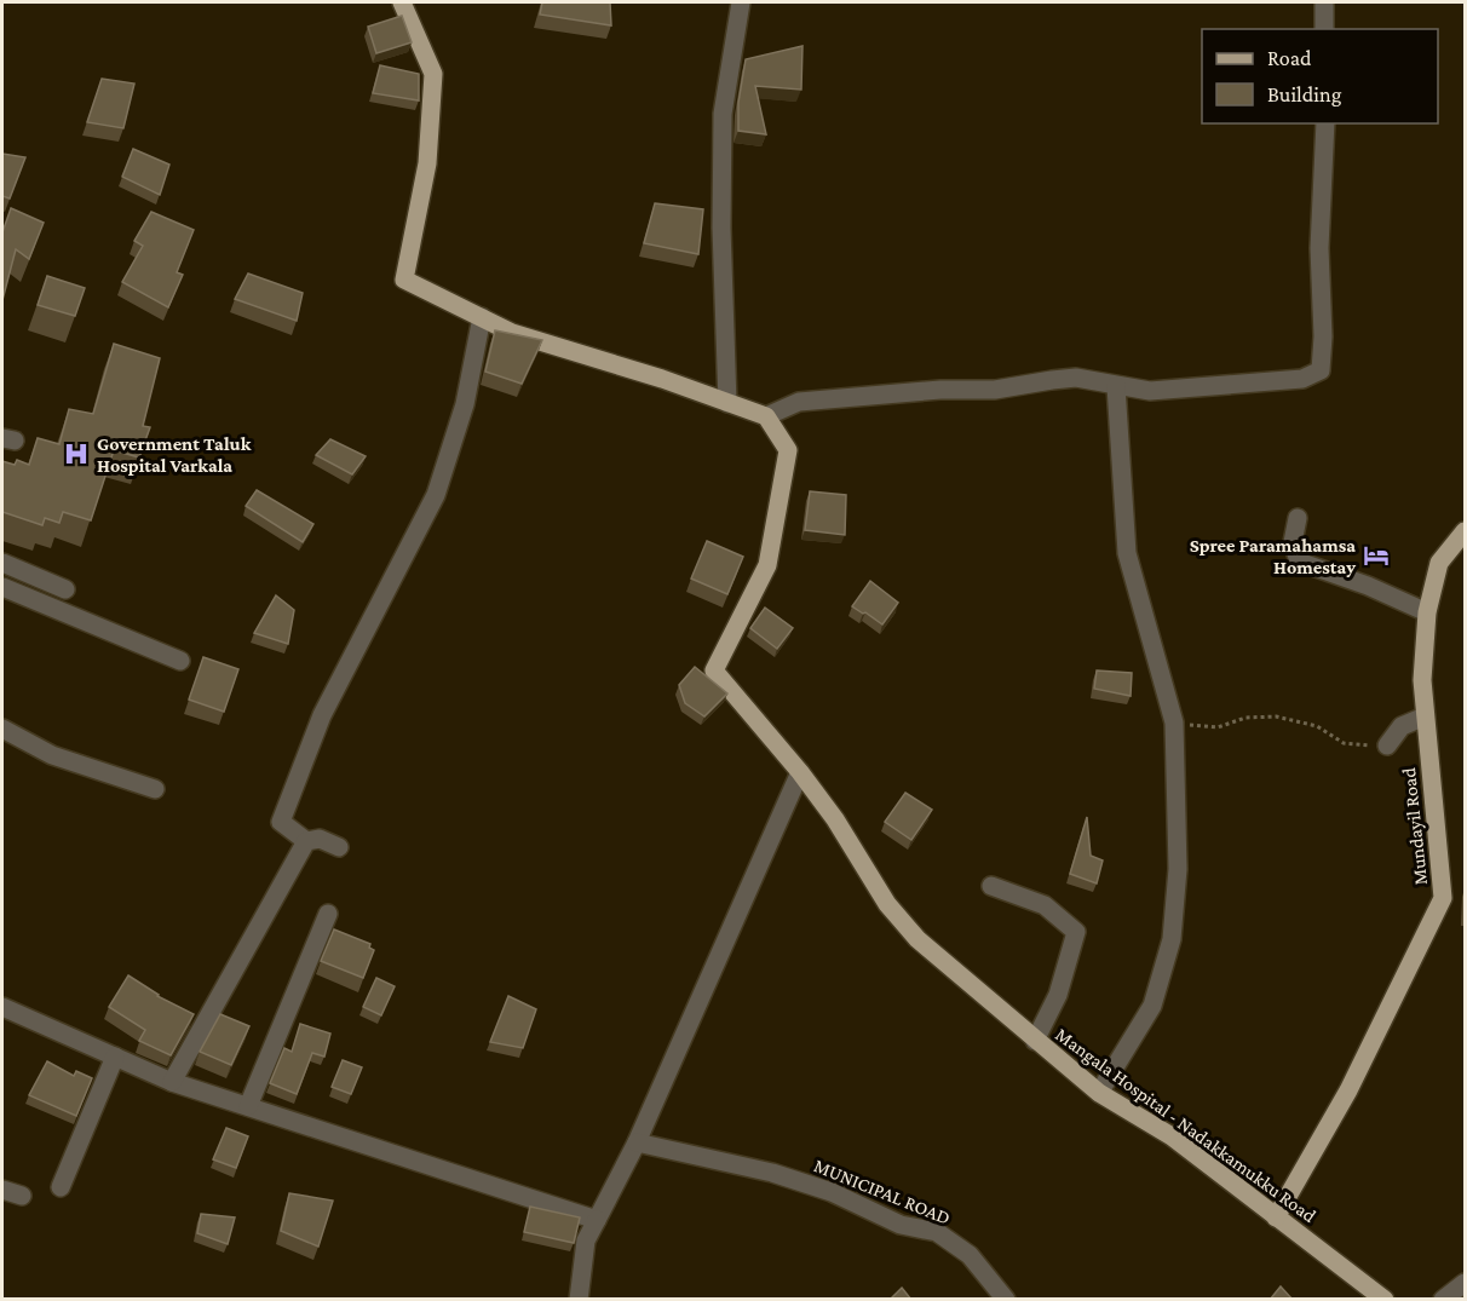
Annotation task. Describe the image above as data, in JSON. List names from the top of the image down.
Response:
{
  "streets": {
    "main road": ["Mundayil Road", "Mangala Hospital - Nadakkamukku Road"],
    "street": ["MUNICIPAL ROAD"]
  },
  "crossings": [
    ["Mundayil Road", "Mangala Hospital - Nadakkamukku Road"]
  ],
  "places": {
    "hospital": ["Government Taluk Hospital Varkala"],
    "hotel": ["Spree Paramahamsa Homestay"]
  },
  "legend": ["Road", "Building"]
}
